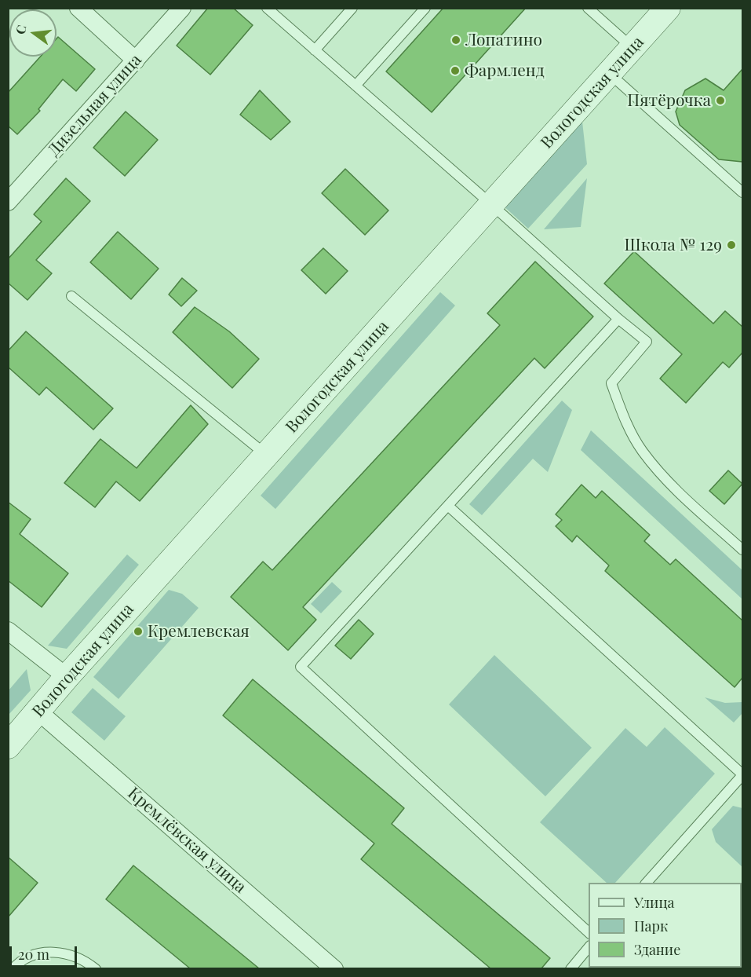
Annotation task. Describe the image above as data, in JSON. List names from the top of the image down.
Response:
{
  "streets": {
    "main road": ["Вологодская улица"],
    "street": ["Дизельная улица", "Кремлёвская улица"]
  },
  "crossings": [
    ["Вологодская улица", "Кремлёвская улица"]
  ],
  "places": [
    "Лопатино",
    "Фармленд",
    "Пятёрочка",
    "Школа № 129",
    "Кремлевская"
  ],
  "legend": ["Улица", "Парк", "Здание"],
  "scale_bar": "20 m",
  "north": "left"
}
